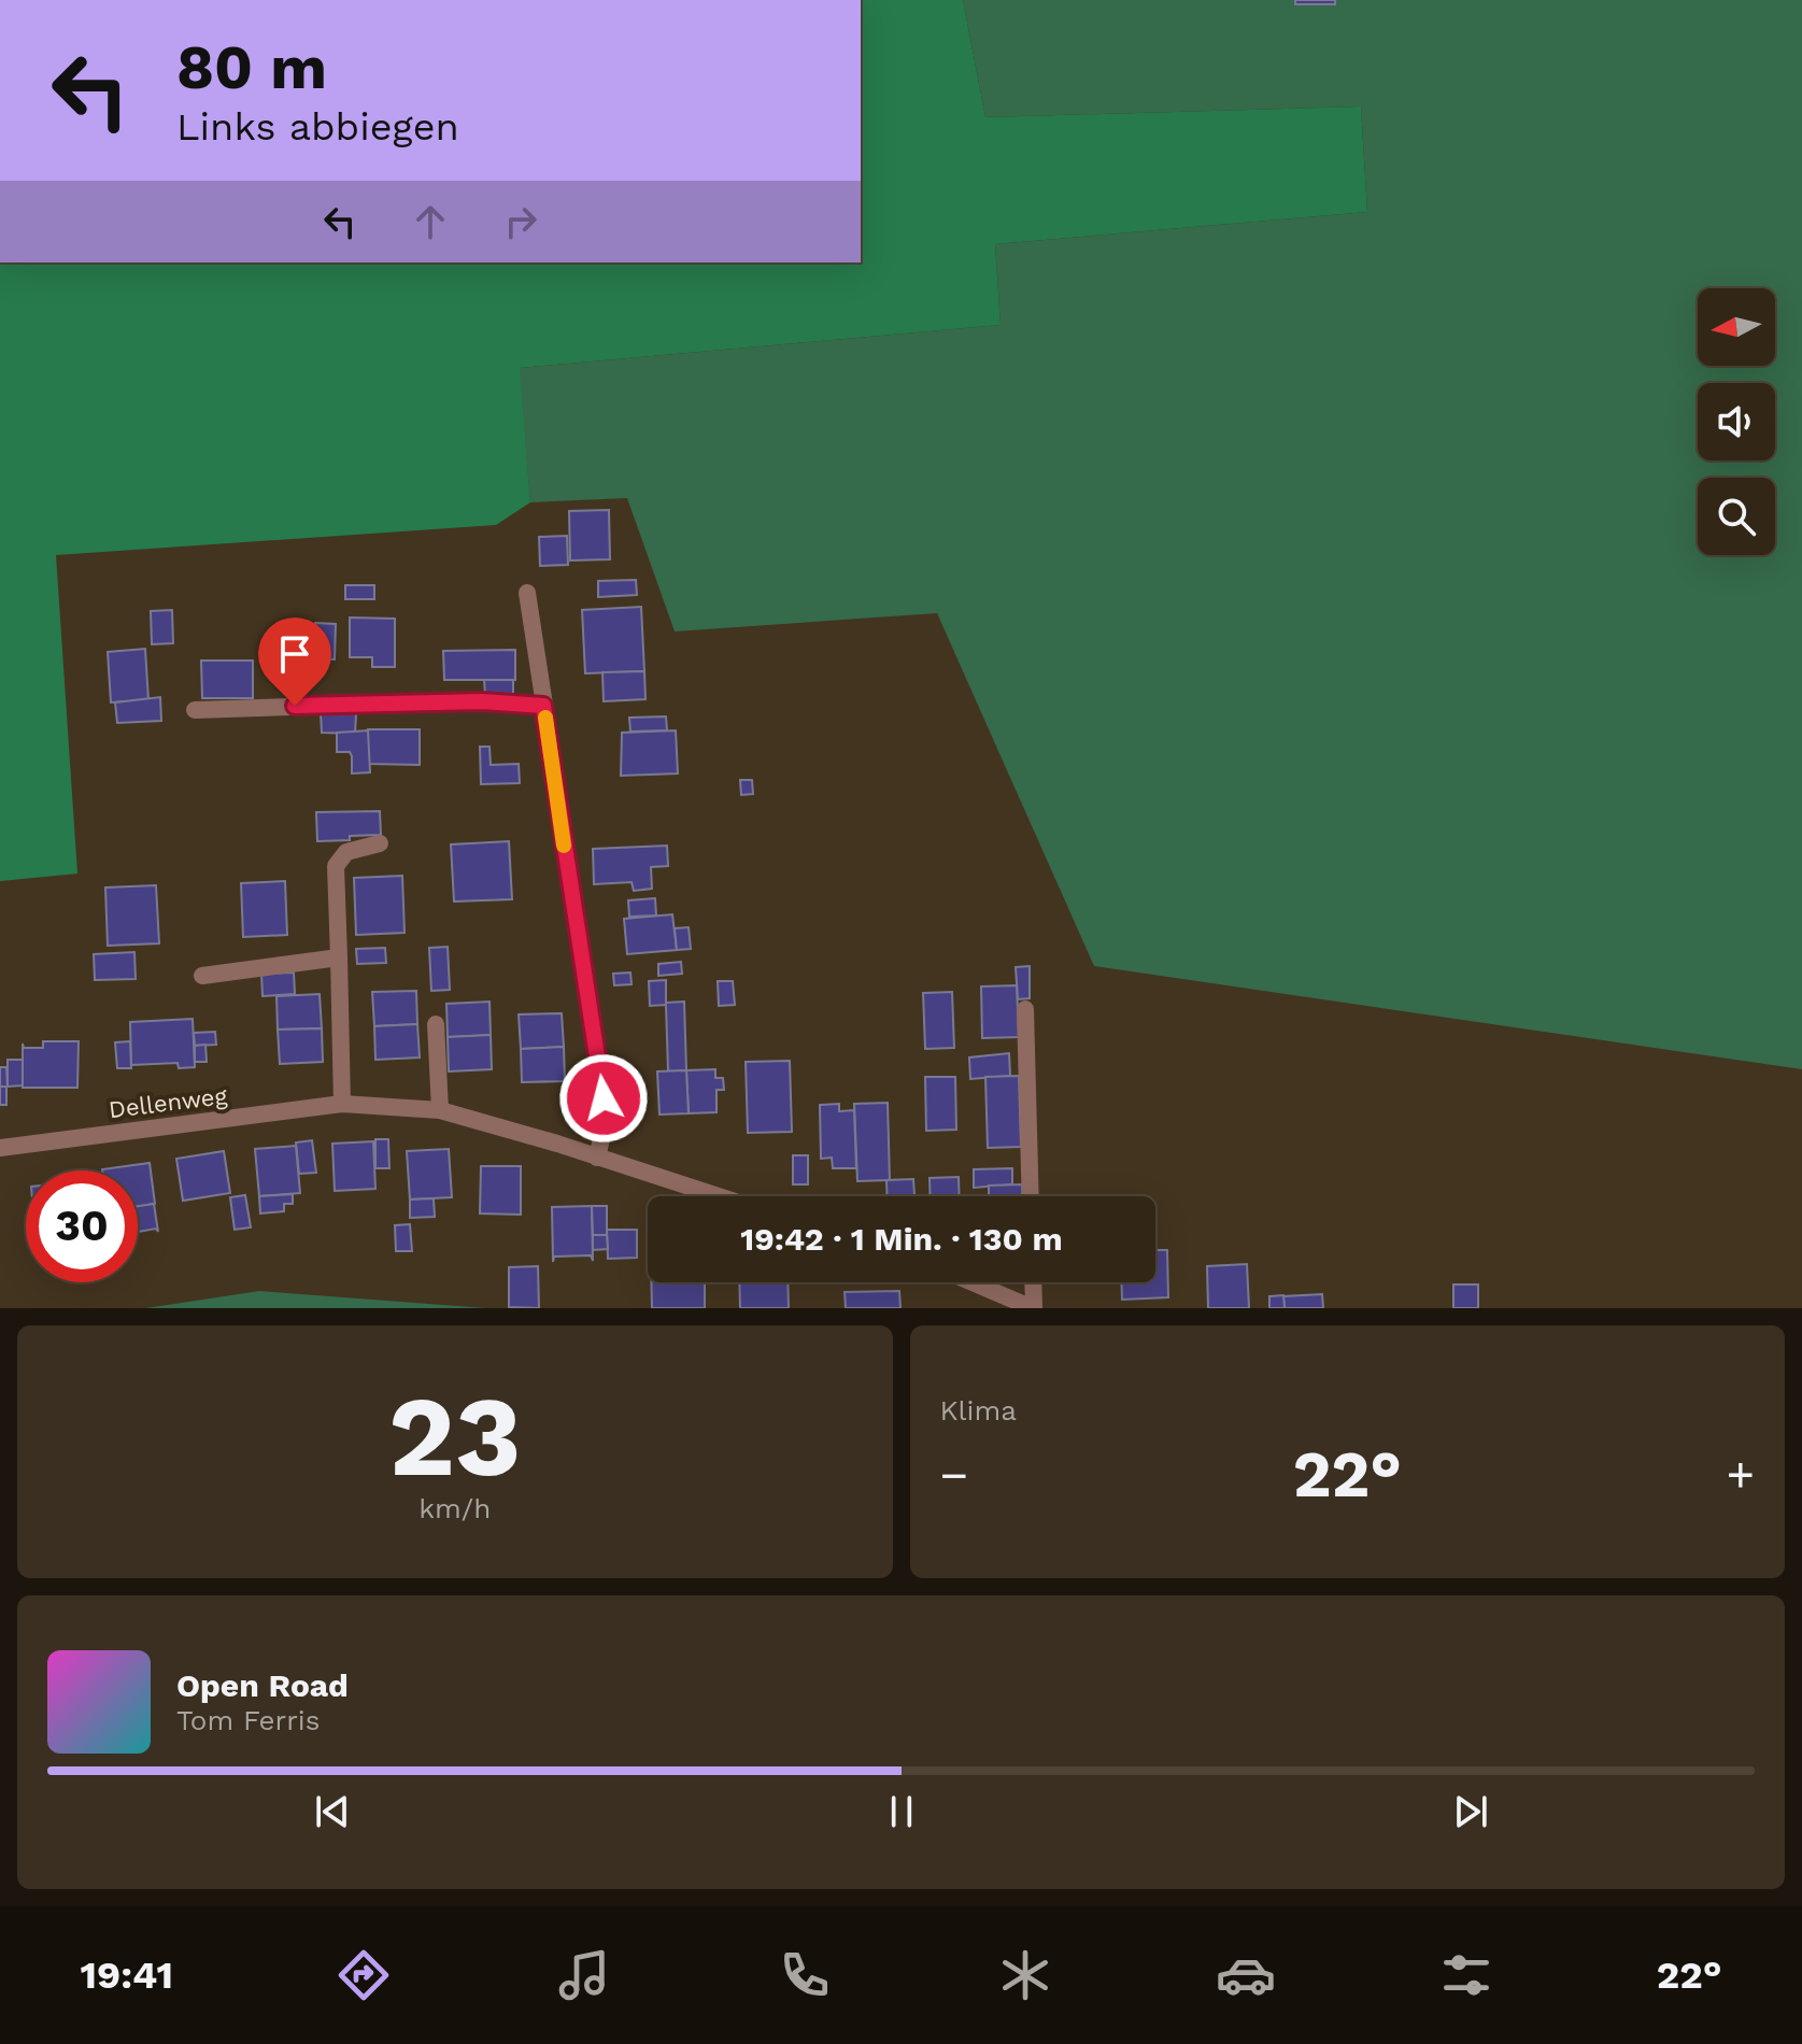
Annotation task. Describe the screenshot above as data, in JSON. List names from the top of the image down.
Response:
{
  "streets": {
    "street": ["Dellenweg"]
  },
  "north": "left",
  "page": {
    "turn": ["80 m", "Links abbiegen"],
    "limit": "30",
    "trip": "19:42 · 1 Min. · 130 m",
    "tile": [
      ["23", "km/h"],
      "Klima"
    ],
    "heat": ["−", "22°", "+"],
    "song": ["Open Road", "Tom Ferris"],
    "tabs": ["19:41", "22°"]
  }
}
